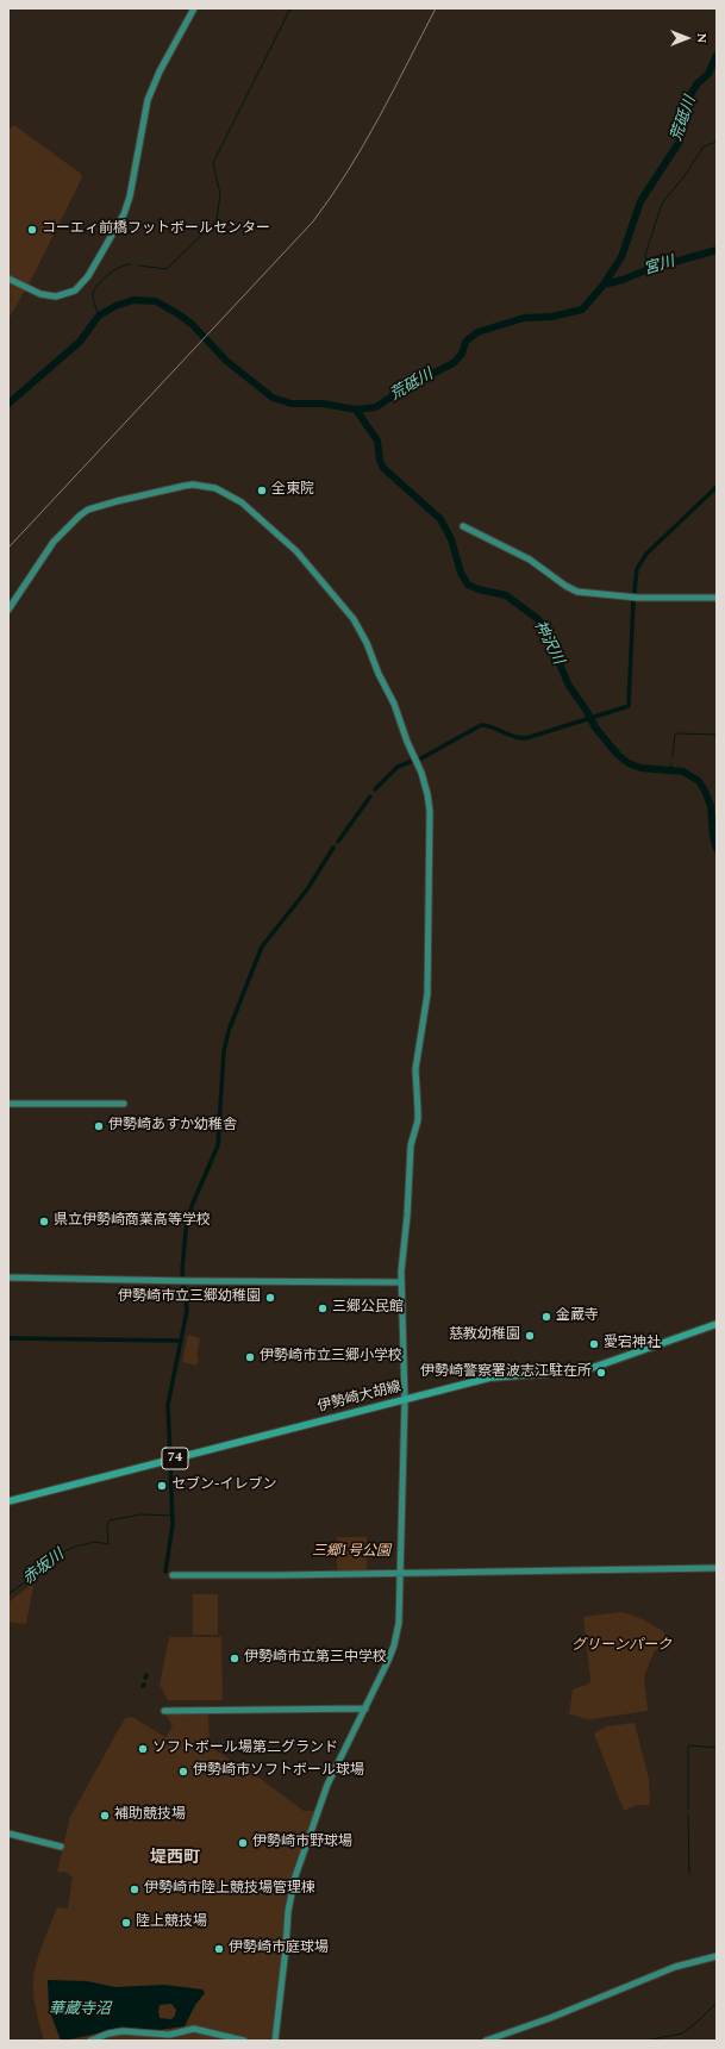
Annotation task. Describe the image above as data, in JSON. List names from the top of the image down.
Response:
{
  "streets": {
    "main road": ["伊勢崎大胡線", "74"]
  },
  "districts": ["堤西町"],
  "water": [
    "荒砥川",
    "宮川",
    "神沢川",
    "赤坂川",
    "華蔵寺沼"
  ],
  "parks": ["三郷1号公園", "グリーンパーク"],
  "places": [
    "コーエィ前橋フットボールセンター",
    "全東院",
    "伊勢崎あすか幼稚舎",
    "県立伊勢崎商業高等学校",
    "伊勢崎市立三郷幼稚園",
    "三郷公民館",
    "金蔵寺",
    "慈教幼稚園",
    "愛宕神社",
    "伊勢崎市立三郷小学校",
    "伊勢崎警察署波志江駐在所",
    "セブン-イレブン",
    "伊勢崎市立第三中学校",
    "ソフトボール場第二グランド",
    "伊勢崎市ソフトボール球場",
    "補助競技場",
    "伊勢崎市野球場",
    "伊勢崎市陸上競技場管理棟",
    "陸上競技場",
    "伊勢崎市庭球場"
  ],
  "north": "right"
}
